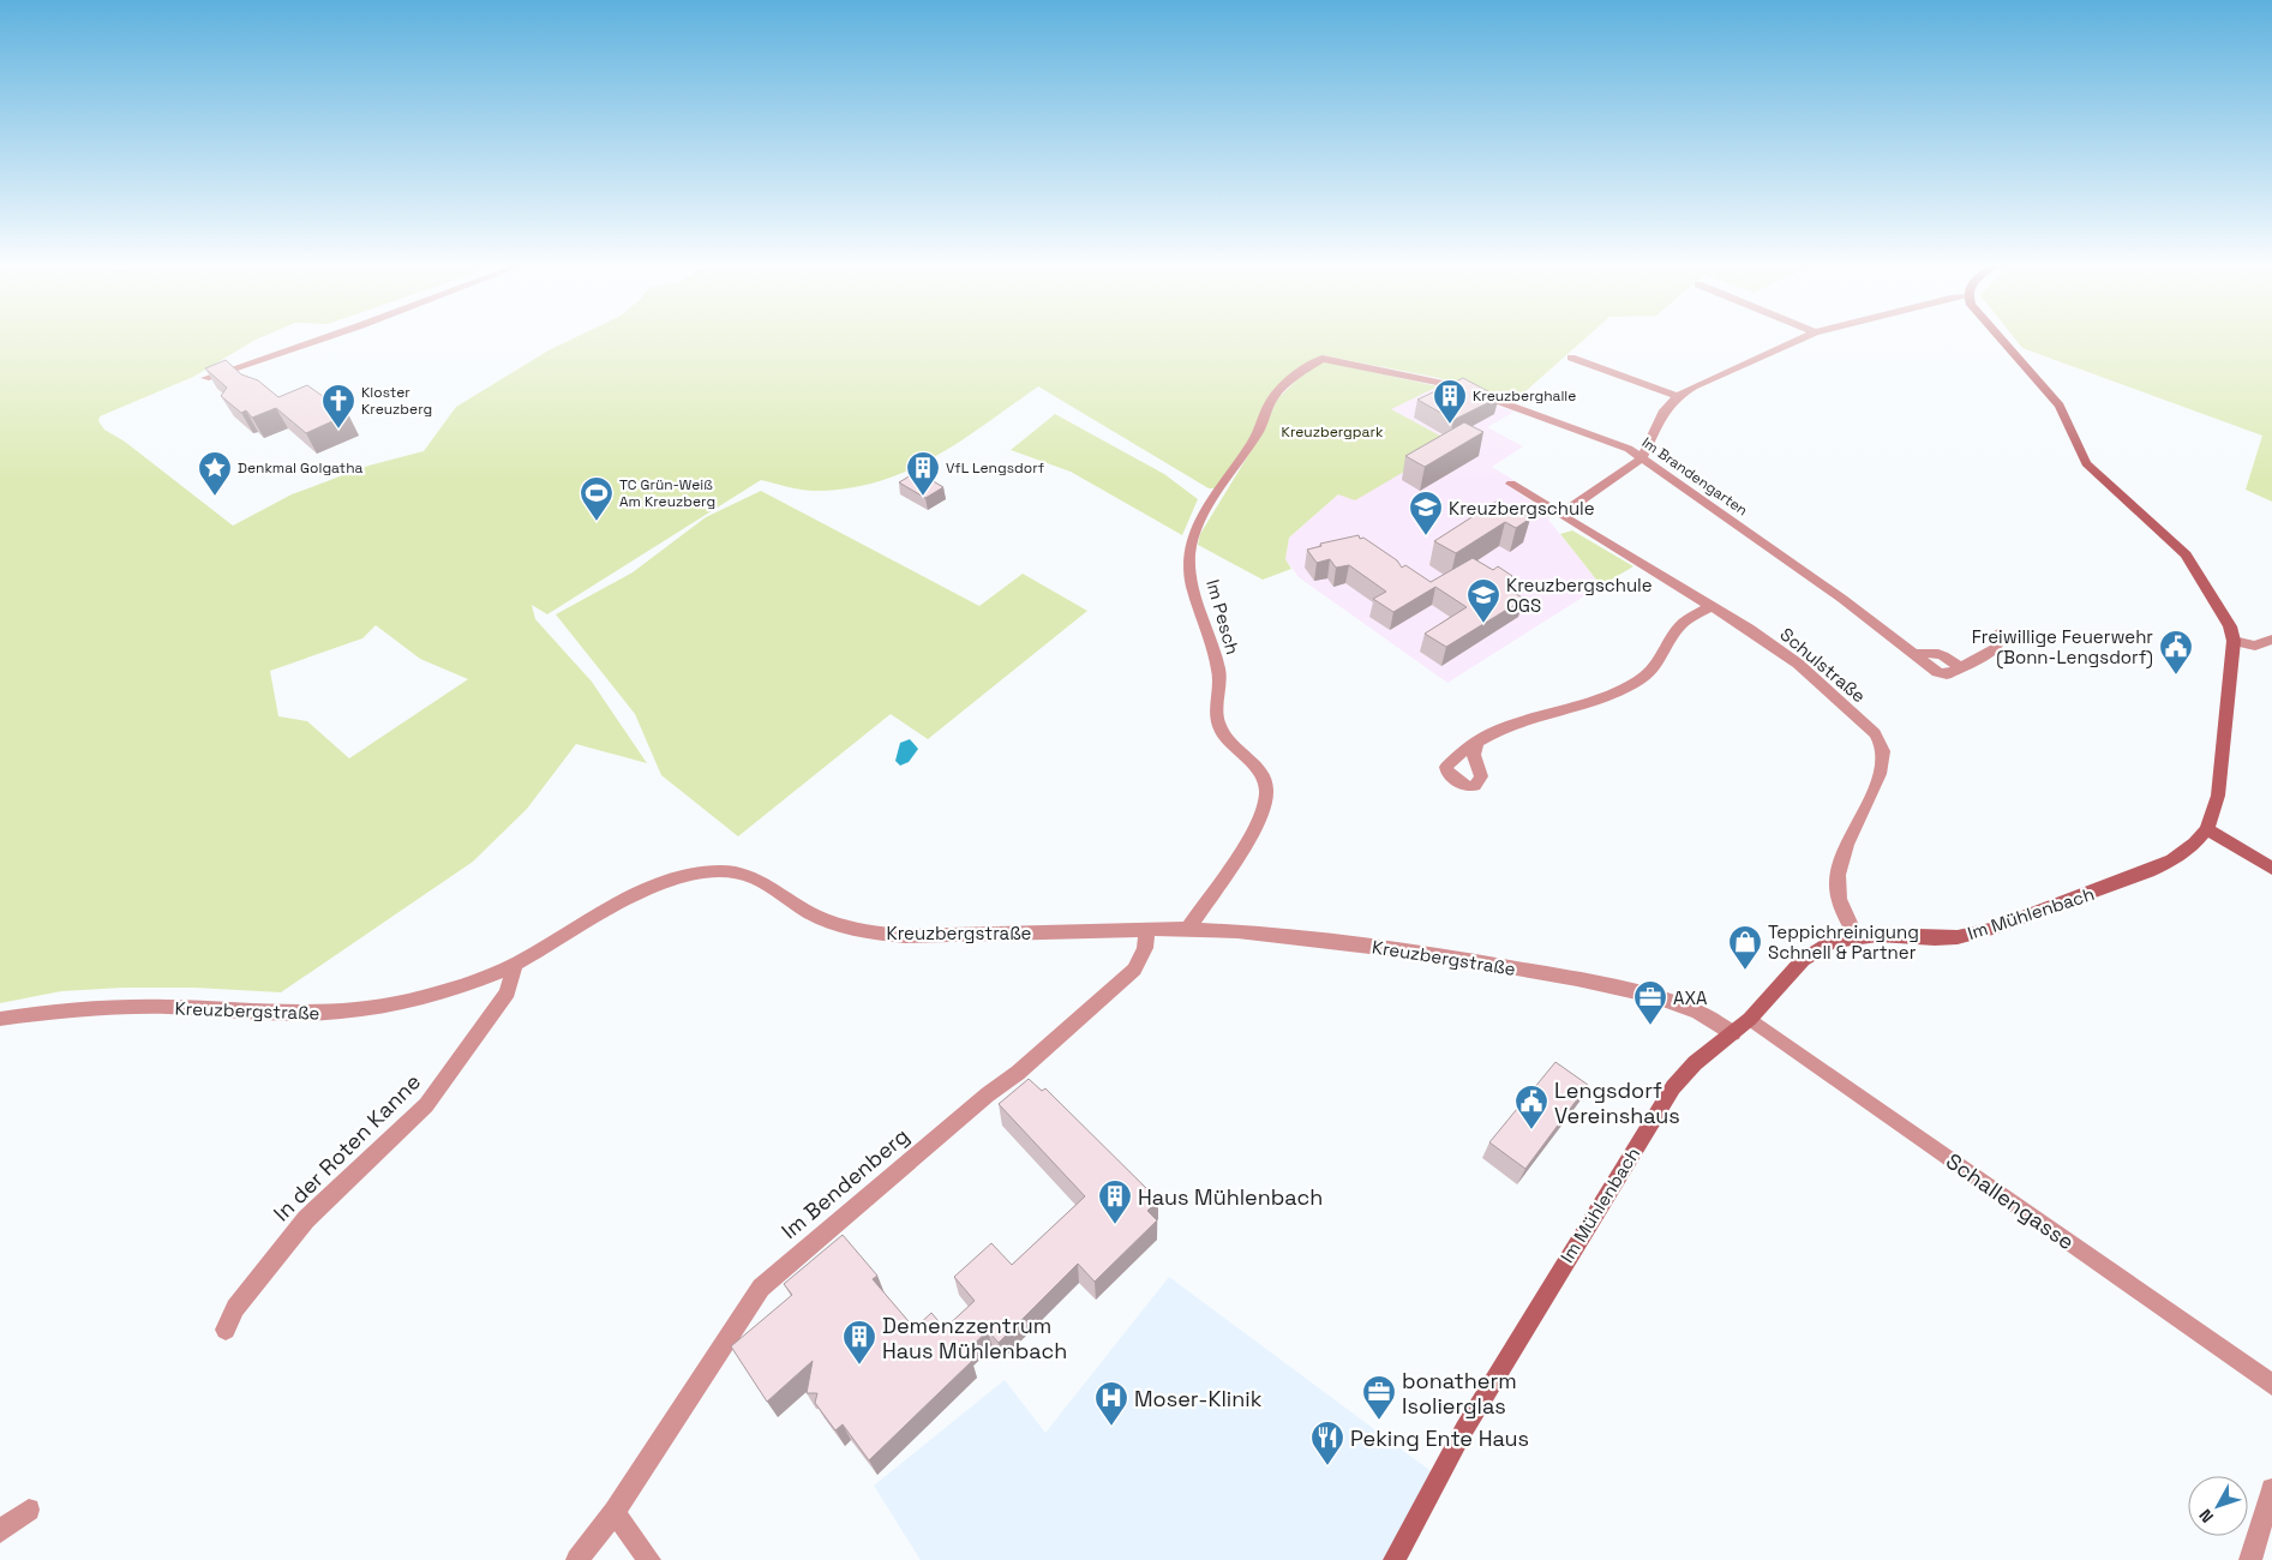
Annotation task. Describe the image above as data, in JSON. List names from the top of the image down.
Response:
{
  "streets": {
    "street": [
      "Im Brandengarten",
      "Im Pesch",
      "Schulstraße",
      "Im Mühlenbach",
      "Kreuzbergstraße",
      "In der Roten Kanne",
      "Im Bendenberg",
      "Schallengasse"
    ]
  },
  "crossings": [
    ["Im Brandengarten", "Im Pesch"],
    ["Im Pesch", "Kreuzbergstraße"],
    ["Schulstraße", "Im Mühlenbach"],
    ["Im Mühlenbach", "Kreuzbergstraße"],
    ["Im Mühlenbach", "Schallengasse"],
    ["Kreuzbergstraße", "In der Roten Kanne"],
    ["Kreuzbergstraße", "Im Bendenberg"]
  ],
  "parks": ["Kreuzbergpark"],
  "places": {
    "building": [
      "Kreuzberghalle",
      "VfL Lengsdorf",
      "Haus Mühlenbach",
      "Demenzzentrum Haus Mühlenbach"
    ],
    "church": ["Kloster Kreuzberg"],
    "place": ["Denkmal Golgatha"],
    "sports": ["TC Grün-Weiß Am Kreuzberg"],
    "school or university": ["Kreuzbergschule", "Kreuzbergschule OGS"],
    "public building": ["Freiwillige Feuerwehr (Bonn-Lengsdorf)", "Lengsdorf Vereinshaus"],
    "shop": ["Teppichreinigung Schnell & Partner"],
    "office": ["AXA", "bonatherm Isolierglas"],
    "hospital": ["Moser-Klinik"],
    "restaurant": ["Peking Ente Haus"]
  },
  "north": "bottom left"
}
